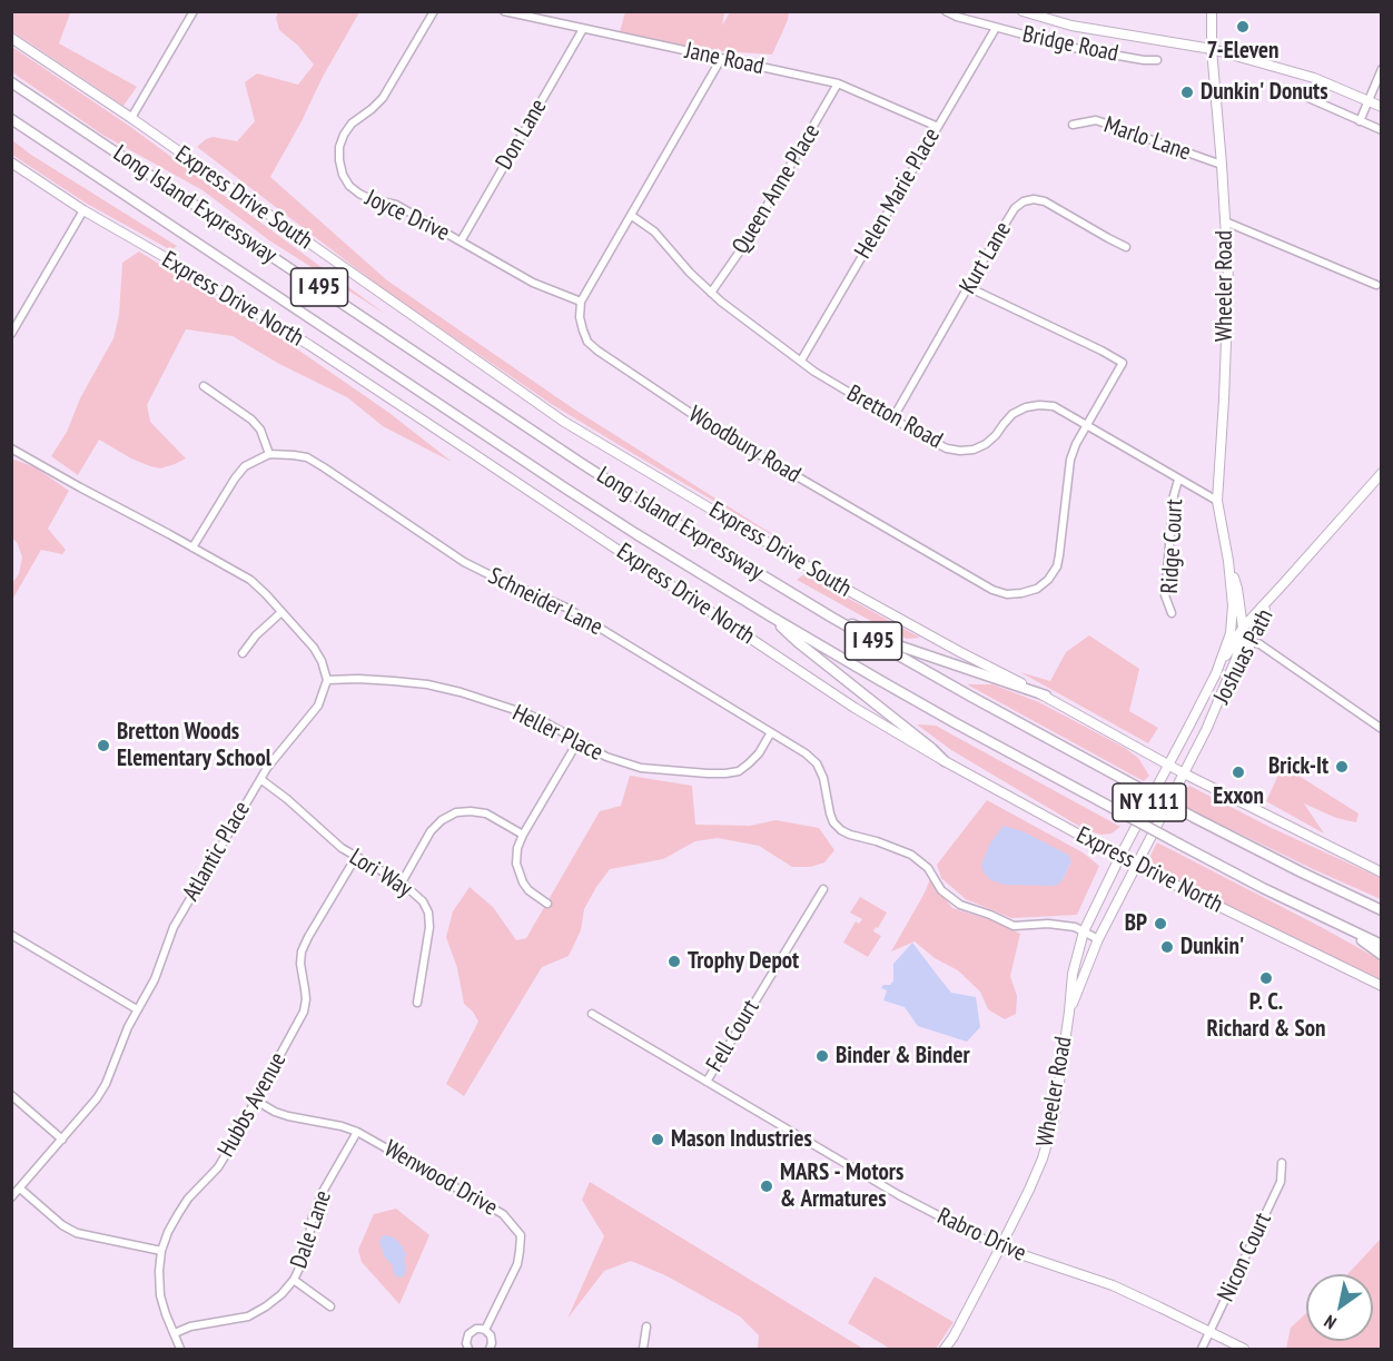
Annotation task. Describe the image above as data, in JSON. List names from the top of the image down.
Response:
{
  "streets": {
    "highway": ["Long Island Expressway", "I 495"],
    "main road": [
      "Express Drive South",
      "Wheeler Road",
      "Express Drive North",
      "Joshuas Path",
      "NY 111",
      "Rabro Drive"
    ],
    "street": [
      "Bridge Road",
      "Jane Road",
      "Don Lane",
      "Marlo Lane",
      "Queen Anne Place",
      "Helen Marie Place",
      "Joyce Drive",
      "Kurt Lane",
      "Bretton Road",
      "Woodbury Road",
      "Ridge Court",
      "Schneider Lane",
      "Heller Place",
      "Atlantic Place",
      "Lori Way",
      "Fell Court",
      "Hubbs Avenue",
      "Wenwood Drive",
      "Dale Lane",
      "Nicon Court"
    ]
  },
  "crossings": [
    ["Bridge Road", "Helen Marie Place"],
    ["Jane Road", "Don Lane"],
    ["Jane Road", "Queen Anne Place"],
    ["Jane Road", "Helen Marie Place"],
    ["Don Lane", "Joyce Drive"],
    ["Marlo Lane", "Wheeler Road"],
    ["Queen Anne Place", "Bretton Road"],
    ["Helen Marie Place", "Bretton Road"],
    ["Express Drive South", "Wheeler Road"],
    ["Joyce Drive", "Woodbury Road"],
    ["Kurt Lane", "Bretton Road"],
    ["Kurt Lane", "Woodbury Road"],
    ["Wheeler Road", "Express Drive North"],
    ["Wheeler Road", "Bretton Road"],
    ["Wheeler Road", "Schneider Lane"],
    ["Wheeler Road", "Joshuas Path"],
    ["Wheeler Road", "Rabro Drive"],
    ["Bretton Road", "Woodbury Road"],
    ["Bretton Road", "Ridge Court"],
    ["Schneider Lane", "Heller Place"],
    ["Heller Place", "Atlantic Place"],
    ["Atlantic Place", "Lori Way"],
    ["Lori Way", "Hubbs Avenue"],
    ["Fell Court", "Rabro Drive"],
    ["Hubbs Avenue", "Wenwood Drive"],
    ["Hubbs Avenue", "Dale Lane"],
    ["Wenwood Drive", "Dale Lane"],
    ["Rabro Drive", "Nicon Court"]
  ],
  "places": [
    "7-Eleven",
    "Dunkin' Donuts",
    "Bretton Woods Elementary School",
    "Brick-It",
    "Exxon",
    "BP",
    "Dunkin'",
    "Trophy Depot",
    "P. C. Richard & Son",
    "Binder & Binder",
    "Mason Industries",
    "MARS - Motors & Armatures"
  ],
  "north": "bottom left"
}
